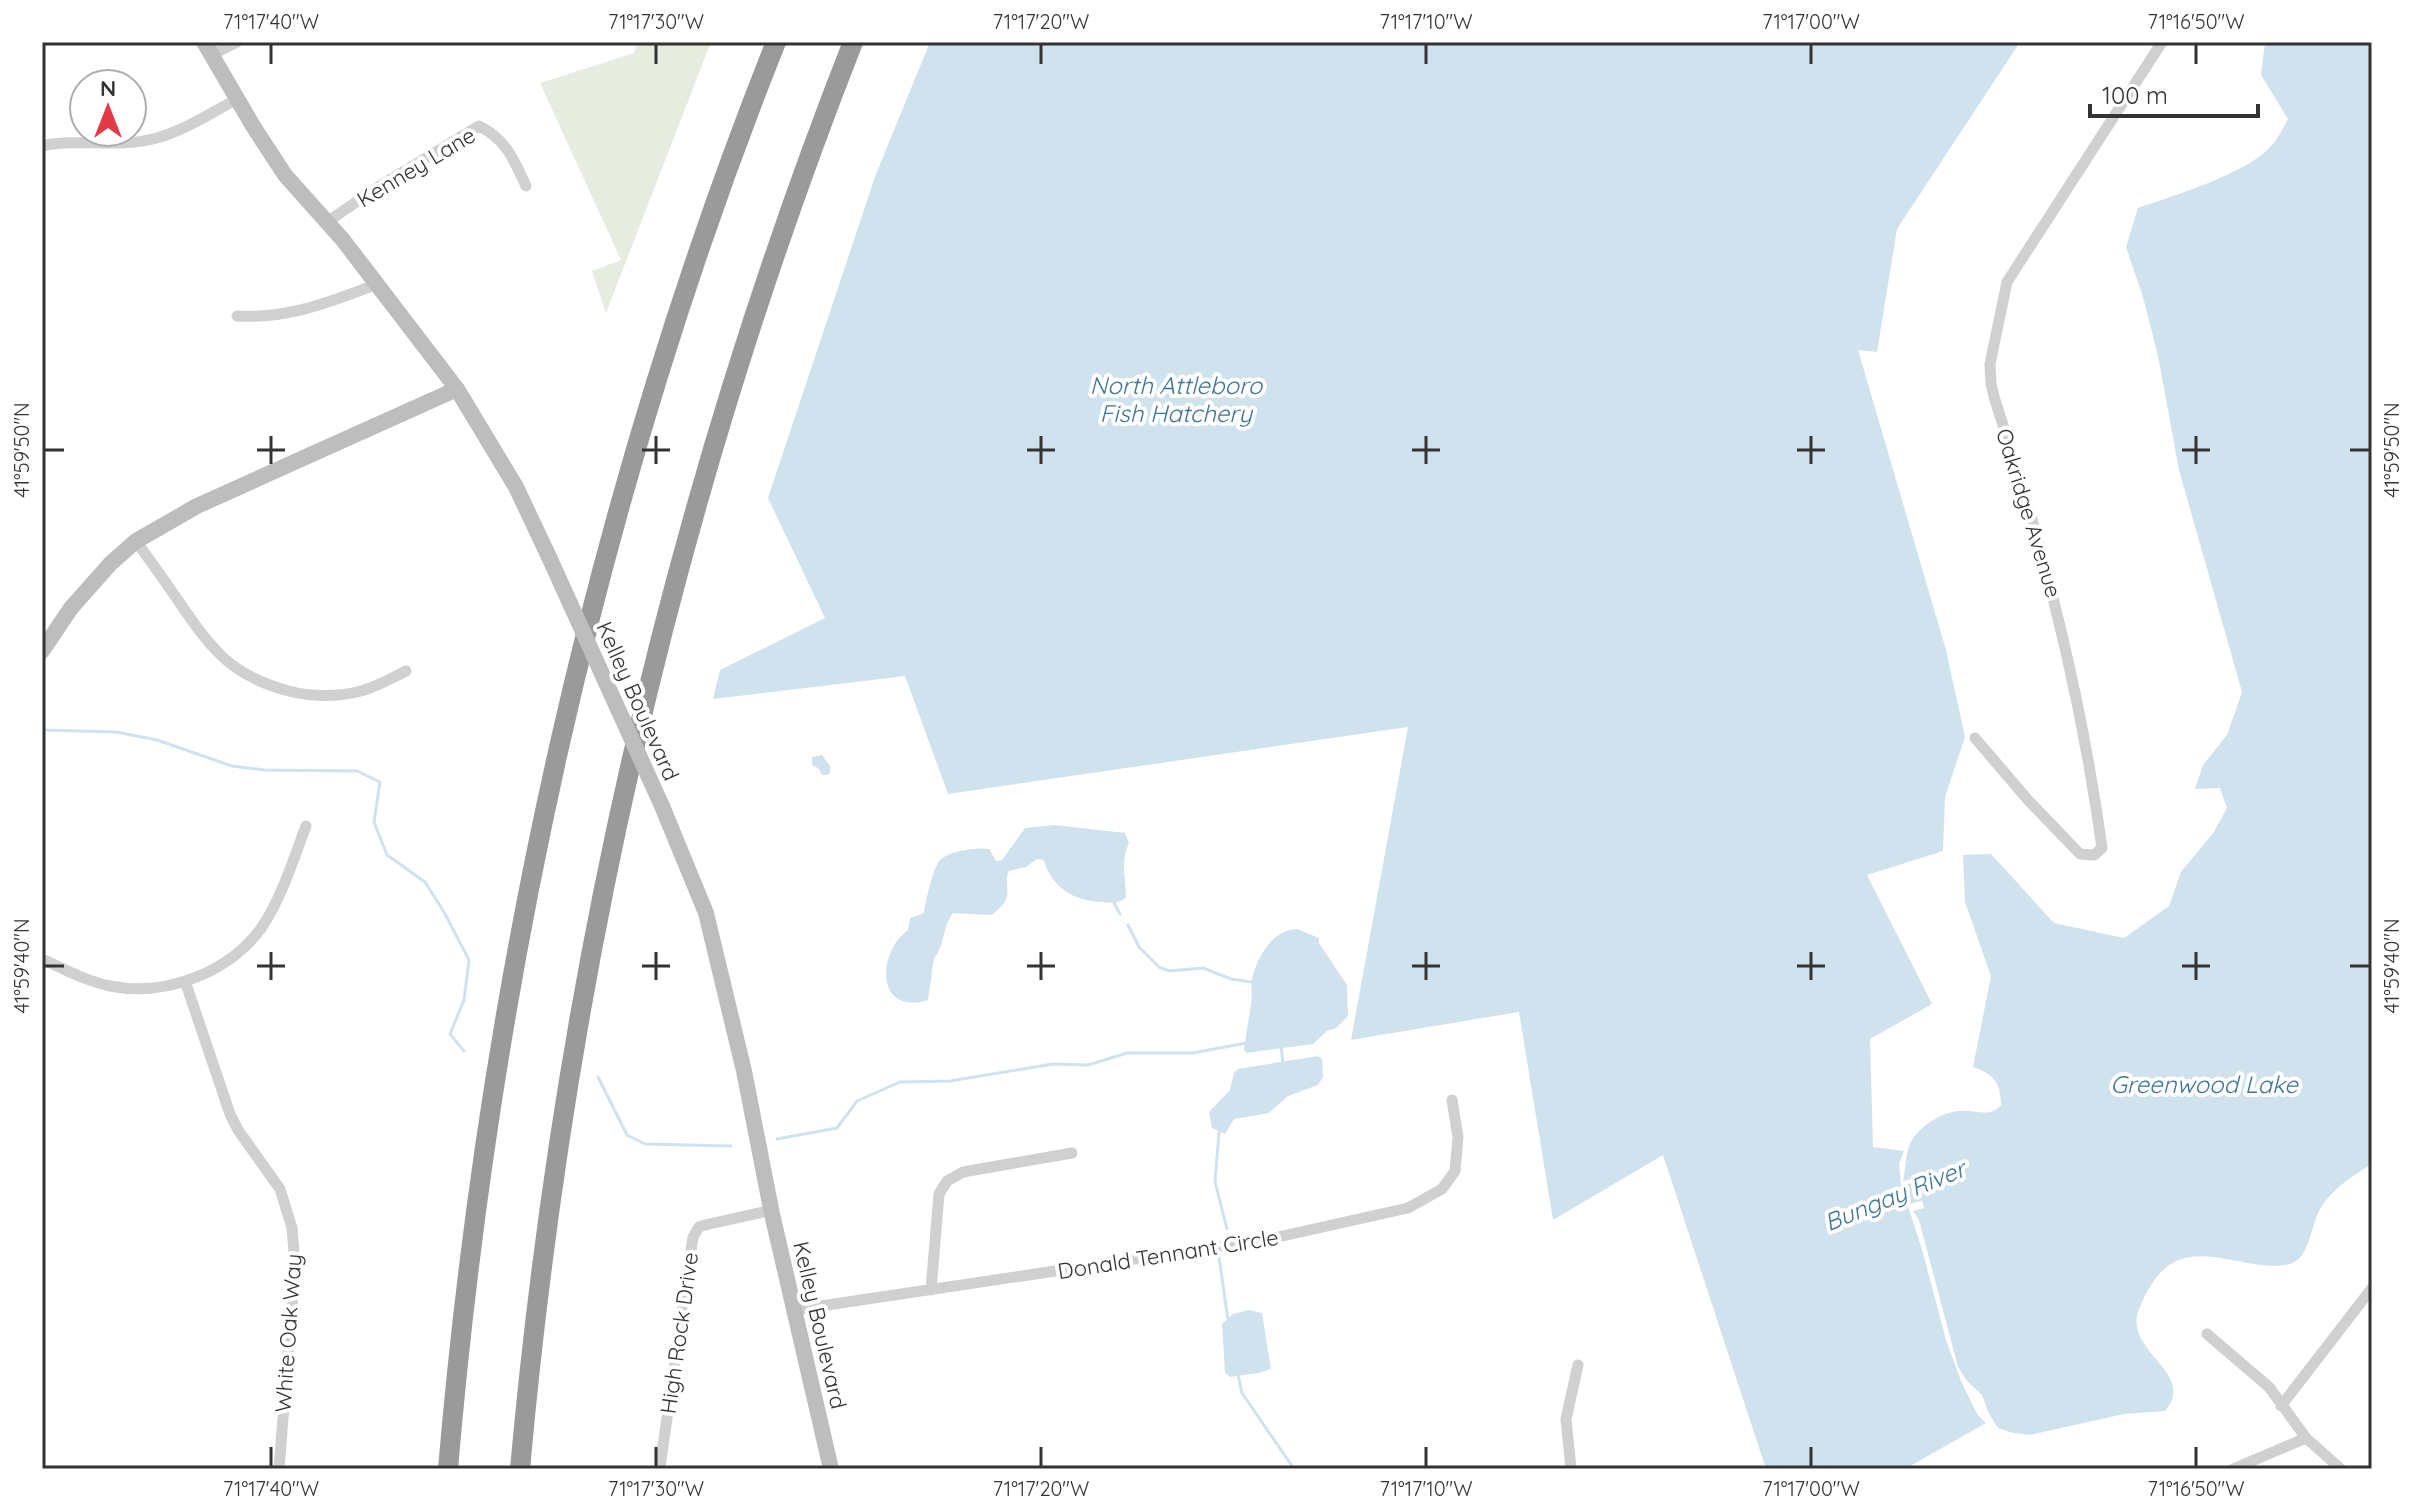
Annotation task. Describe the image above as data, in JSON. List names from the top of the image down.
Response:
{
  "streets": {
    "main road": ["Kelley Boulevard"],
    "street": [
      "Kenney Lane",
      "Oakridge Avenue",
      "Donald Tennant Circle",
      "White Oak Way",
      "High Rock Drive"
    ]
  },
  "crossings": [
    ["Kenney Lane", "Kelley Boulevard"],
    ["Kelley Boulevard", "Donald Tennant Circle"],
    ["Kelley Boulevard", "High Rock Drive"]
  ],
  "water": ["North Attleboro Fish Hatchery", "Greenwood Lake", "Bungay River"],
  "scale_bar": "100 m",
  "north": "top",
  "coordinates": [
    "71°17'40\"W",
    "71°17'30\"W",
    "71°17'20\"W",
    "71°17'10\"W",
    "71°17'00\"W",
    "71°16'50\"W",
    "41°59'50\"N",
    "41°59'40\"N"
  ]
}
